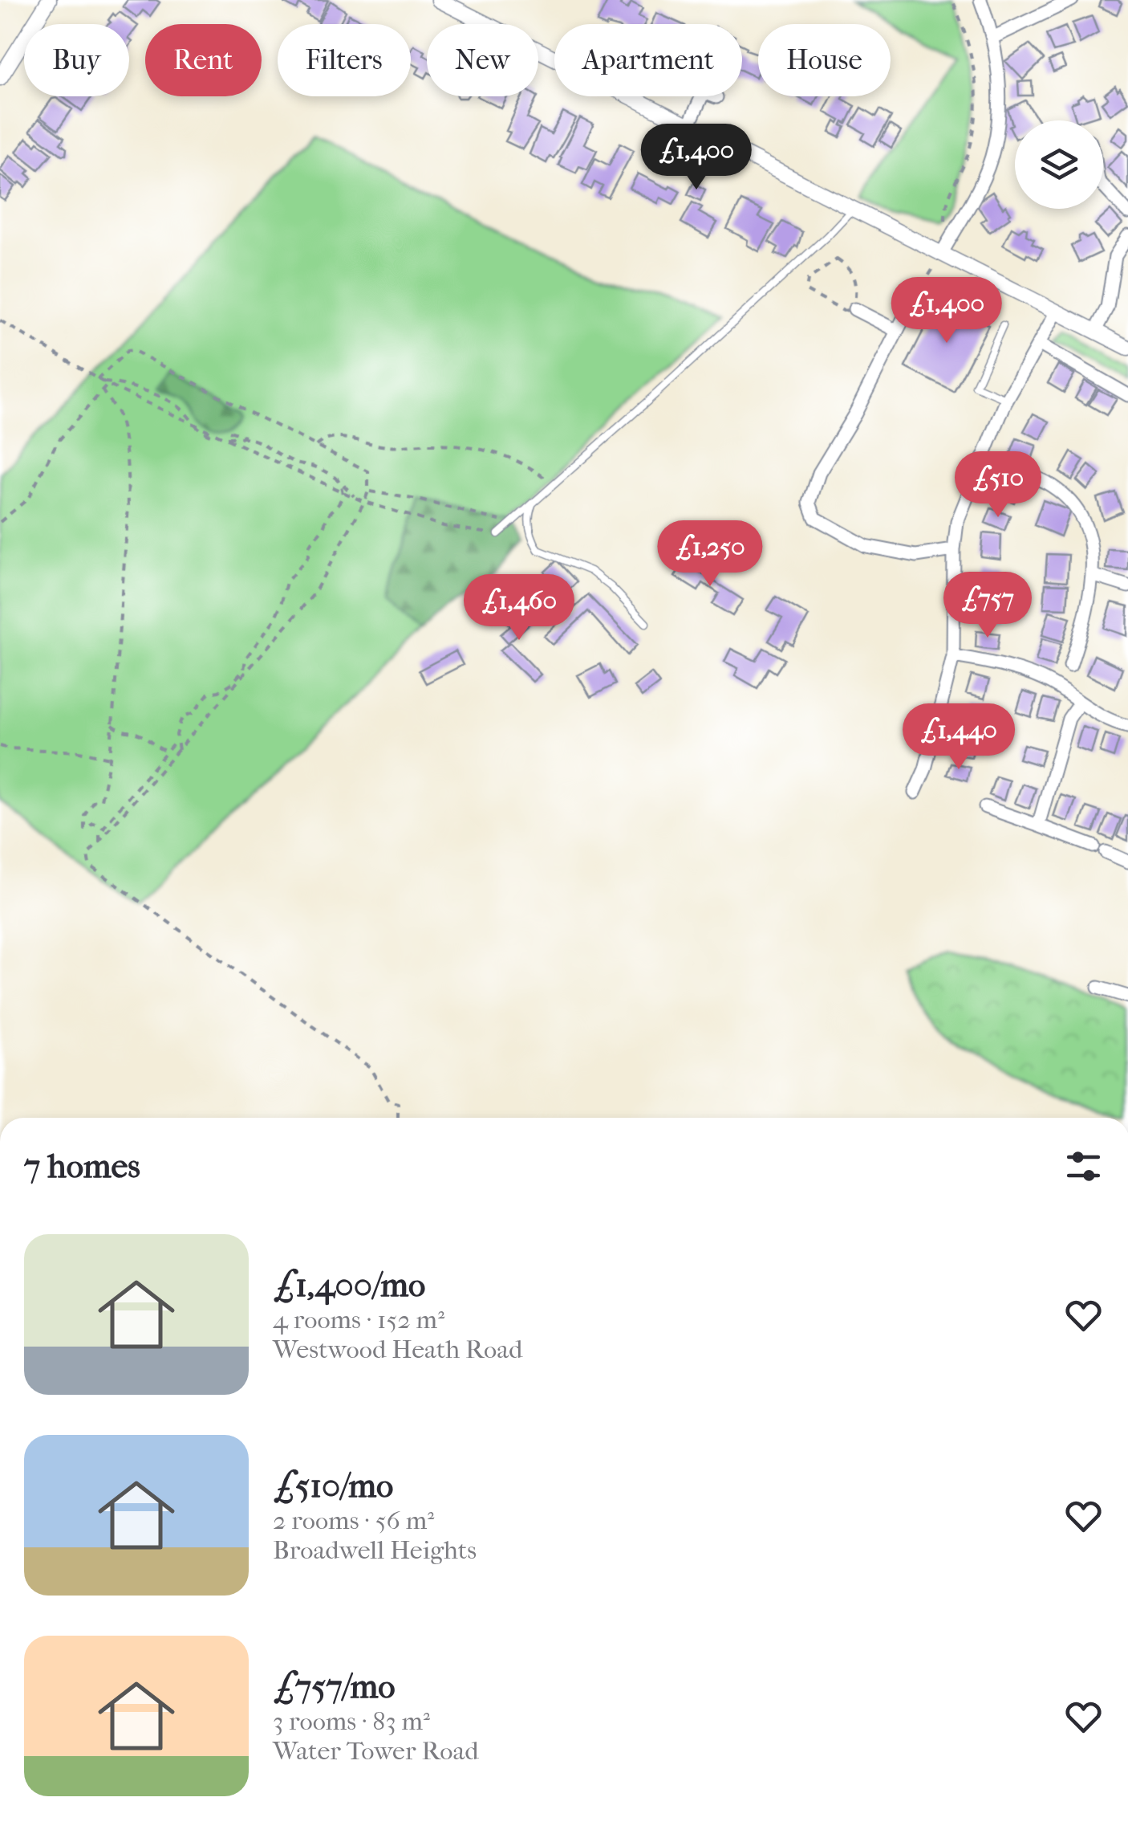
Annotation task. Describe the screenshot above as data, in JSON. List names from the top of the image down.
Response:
{
  "page": {
    "chip": [
      "Buy",
      "Rent",
      "Filters",
      "New",
      "Apartment",
      "House"
    ],
    "price": [
      "£1,400",
      "£1,400",
      "£510",
      "£1,250",
      "£757",
      "£1,460",
      "£1,440"
    ],
    "heading": "7 homes",
    "list": [
      {
        "name": "£1,400/mo",
        "note": "4 rooms · 152 m² · Westwood Heath Road"
      },
      {
        "name": "£510/mo",
        "note": "2 rooms · 56 m² · Broadwell Heights"
      },
      {
        "name": "£757/mo",
        "note": "3 rooms · 83 m² · Water Tower Road"
      }
    ]
  }
}
